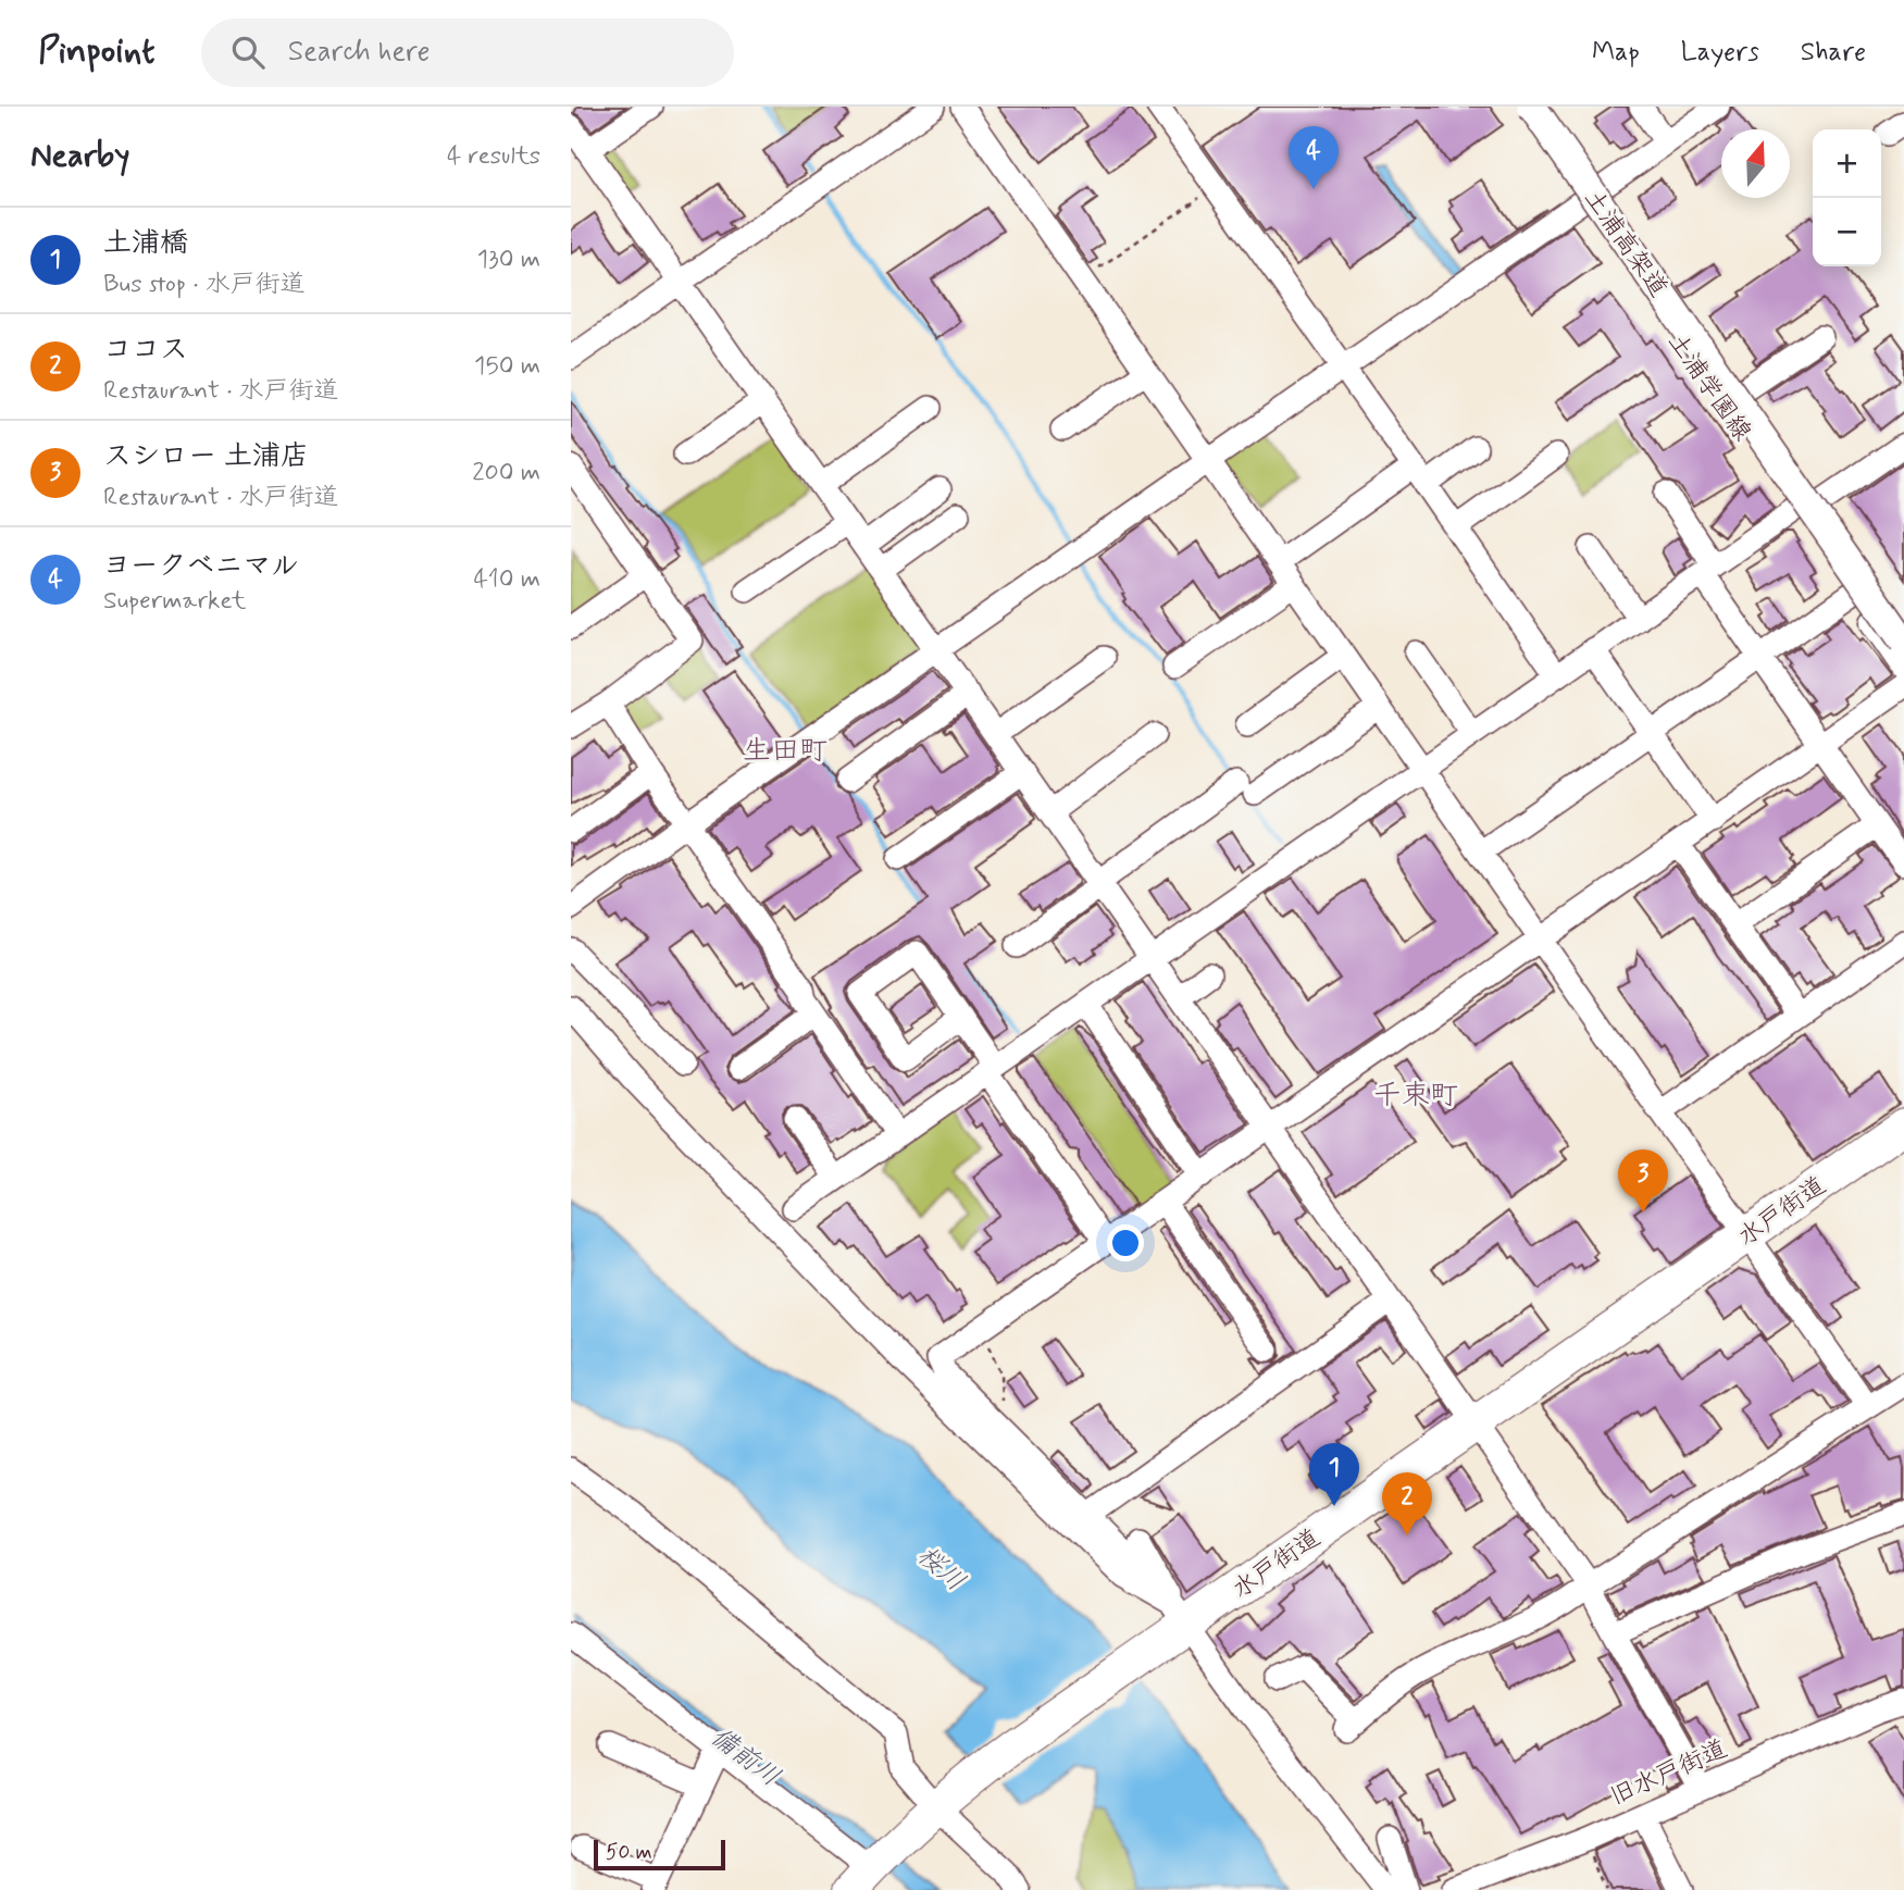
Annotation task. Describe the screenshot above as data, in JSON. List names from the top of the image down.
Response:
{
  "streets": {
    "highway": ["水戸街道"],
    "main road": ["土浦高架道", "土浦学園線"],
    "street": ["旧水戸街道"]
  },
  "districts": ["生田町", "千束町"],
  "water": ["桜川", "備前川"],
  "scale_bar": "50 m",
  "north": "top",
  "page": {
    "header": "Pinpoint",
    "search": "Search here",
    "nav": ["Map", "Layers", "Share"],
    "heading": ["Nearby", "4 results"],
    "pins": [
      "4",
      "3",
      "1",
      "2"
    ],
    "map_buttons": ["+", "−"],
    "list": [
      {
        "mark": "1",
        "name": "土浦橋",
        "note": "Bus stop · 水戸街道",
        "value": "130 m"
      },
      {
        "mark": "2",
        "name": "ココス",
        "note": "Restaurant · 水戸街道",
        "value": "150 m"
      },
      {
        "mark": "3",
        "name": "スシロー 土浦店",
        "note": "Restaurant · 水戸街道",
        "value": "200 m"
      },
      {
        "mark": "4",
        "name": "ヨークベニマル",
        "note": "Supermarket",
        "value": "410 m"
      }
    ],
    "scale": "50 m"
  }
}
